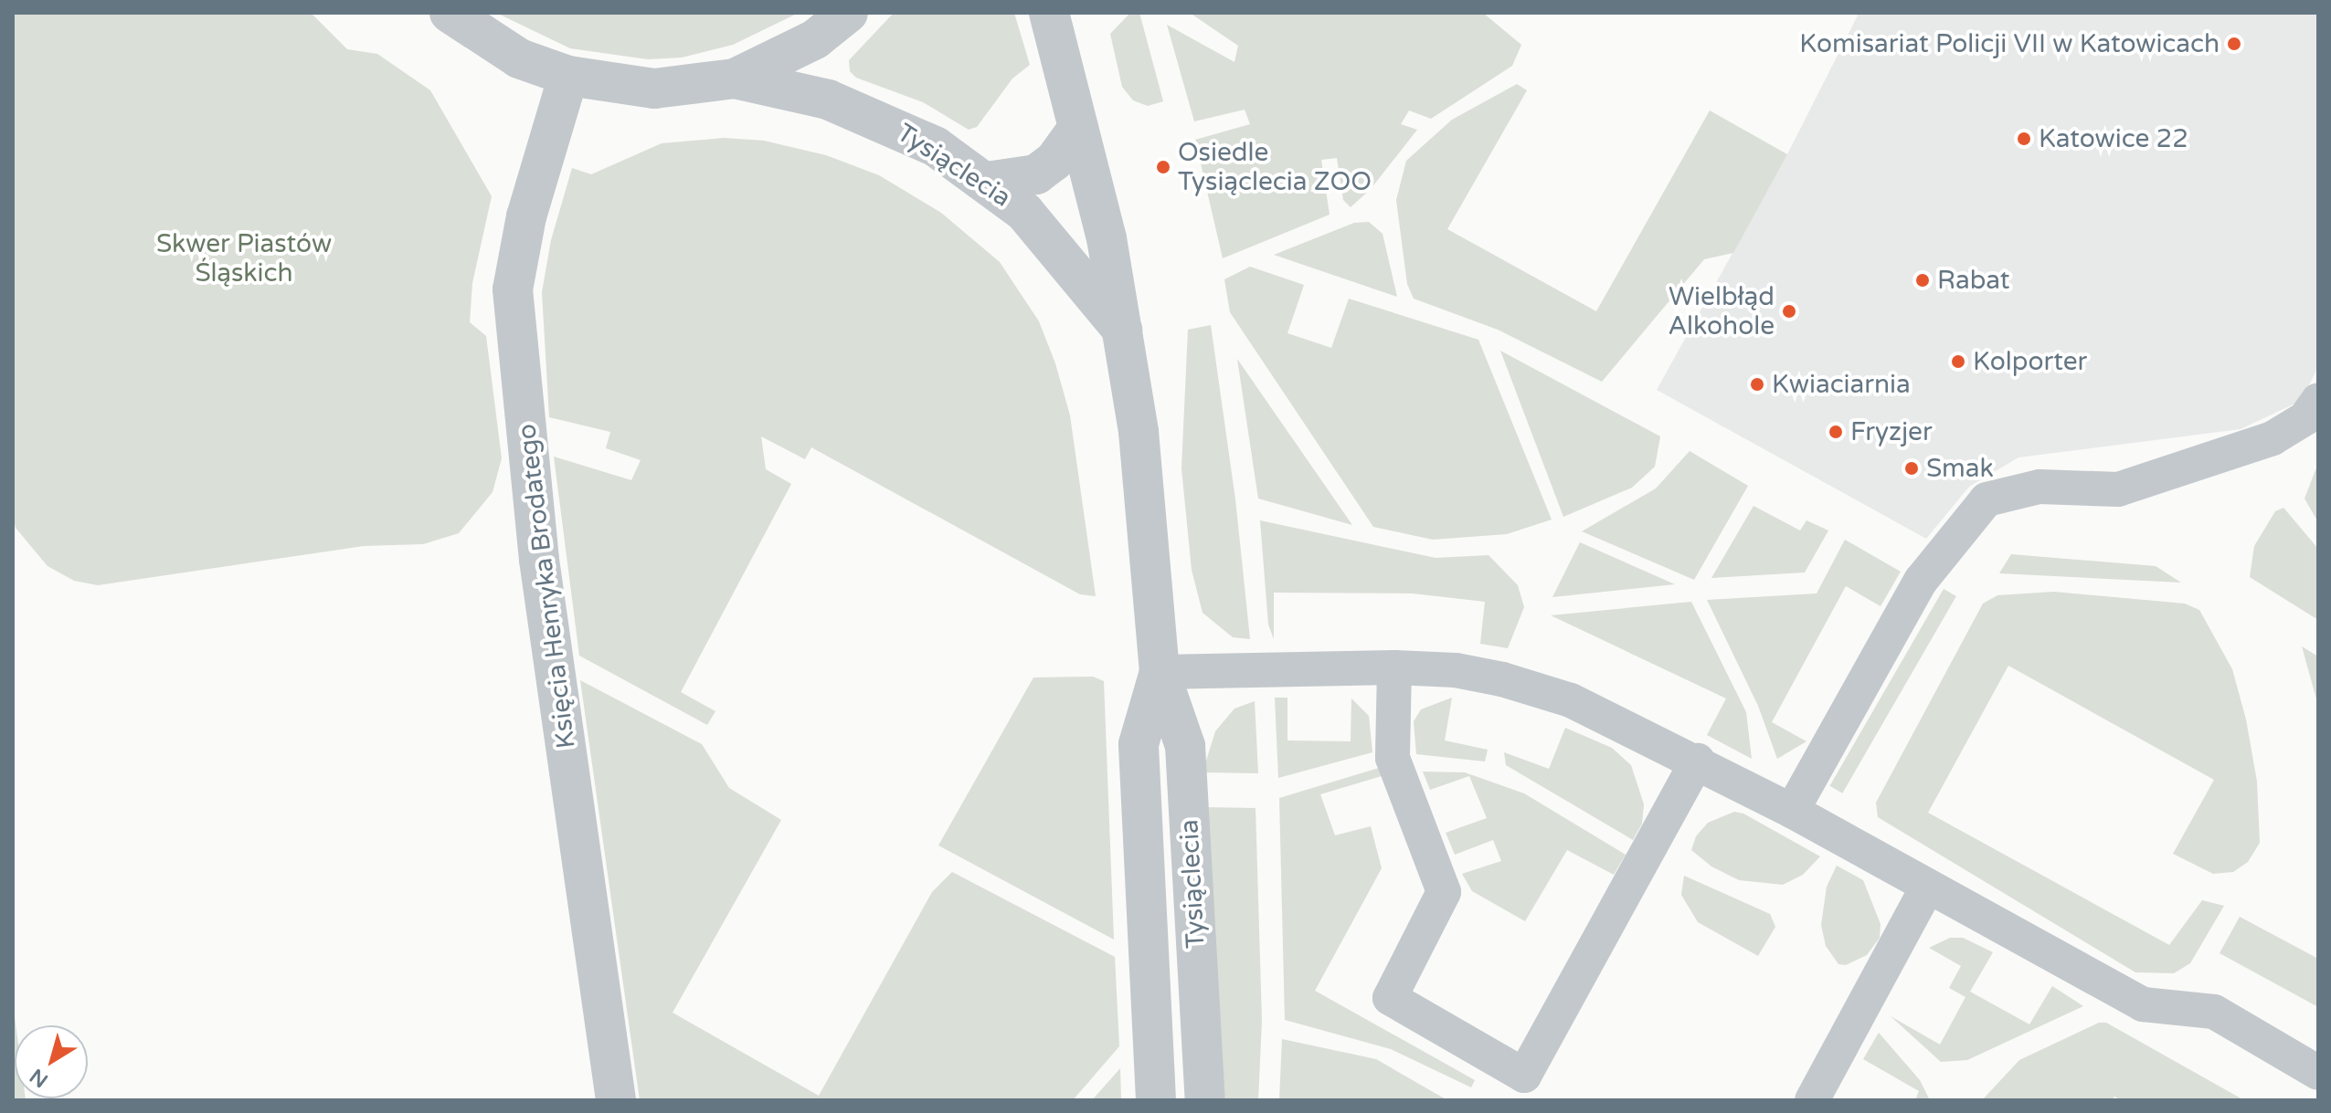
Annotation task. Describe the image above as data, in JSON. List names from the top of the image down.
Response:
{
  "streets": {
    "street": ["Tysiąclecia", "Księcia Henryka Brodatego"]
  },
  "parks": ["Skwer Piastów Śląskich"],
  "places": [
    "Komisariat Policji VII w Katowicach",
    "Katowice 22",
    "Osiedle Tysiąclecia ZOO",
    "Rabat",
    "Wielbłąd Alkohole",
    "Kolporter",
    "Kwiaciarnia",
    "Fryzjer",
    "Smak"
  ],
  "north": "bottom left"
}
